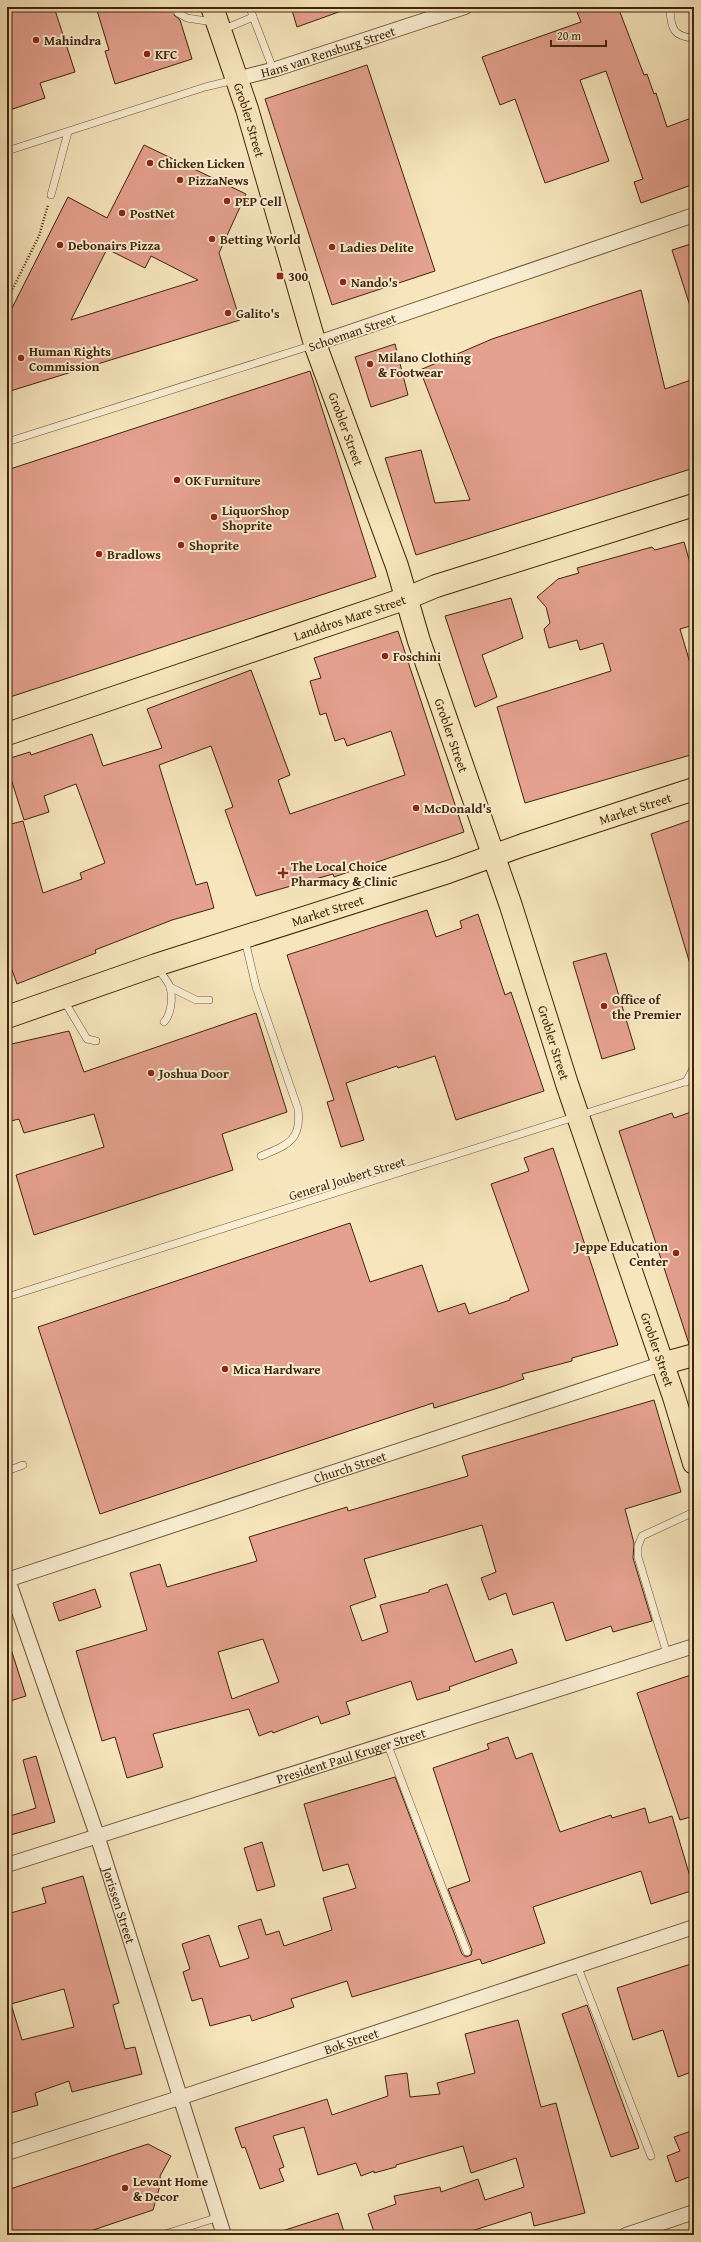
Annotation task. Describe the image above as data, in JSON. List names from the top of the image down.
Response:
{
  "streets": {
    "main road": [
      "Grobler Street",
      "Landdros Mare Street",
      "Market Street",
      "Church Street"
    ],
    "street": [
      "Hans van Rensburg Street",
      "Schoeman Street",
      "President Paul Kruger Street",
      "Jorissen Street",
      "Bok Street"
    ],
    "lane": ["General Joubert Street"]
  },
  "crossings": [
    ["Hans van Rensburg Street", "Grobler Street"],
    ["Grobler Street", "Schoeman Street"],
    ["Grobler Street", "Landdros Mare Street"],
    ["Grobler Street", "Market Street"],
    ["Grobler Street", "General Joubert Street"],
    ["Grobler Street", "Church Street"],
    ["Church Street", "Jorissen Street"],
    ["President Paul Kruger Street", "Jorissen Street"],
    ["Jorissen Street", "Bok Street"]
  ],
  "places": {
    "other": [
      "Mahindra",
      "KFC",
      "Chicken Licken",
      "PizzaNews",
      "PEP Cell",
      "PostNet",
      "Betting World",
      "Debonairs Pizza",
      "Ladies Delite",
      "Nando's",
      "Galito's",
      "Human Rights Commission",
      "Milano Clothing & Footwear",
      "OK Furniture",
      "LiquorShop Shoprite",
      "Shoprite",
      "Bradlows",
      "Foschini",
      "McDonald's",
      "Office of the Premier",
      "Joshua Door",
      "Jeppe Education Center",
      "Mica Hardware",
      "Levant Home & Decor"
    ],
    "transit": ["300"],
    "health": ["The Local Choice Pharmacy & Clinic"]
  },
  "scale_bar": "20 m"
}
